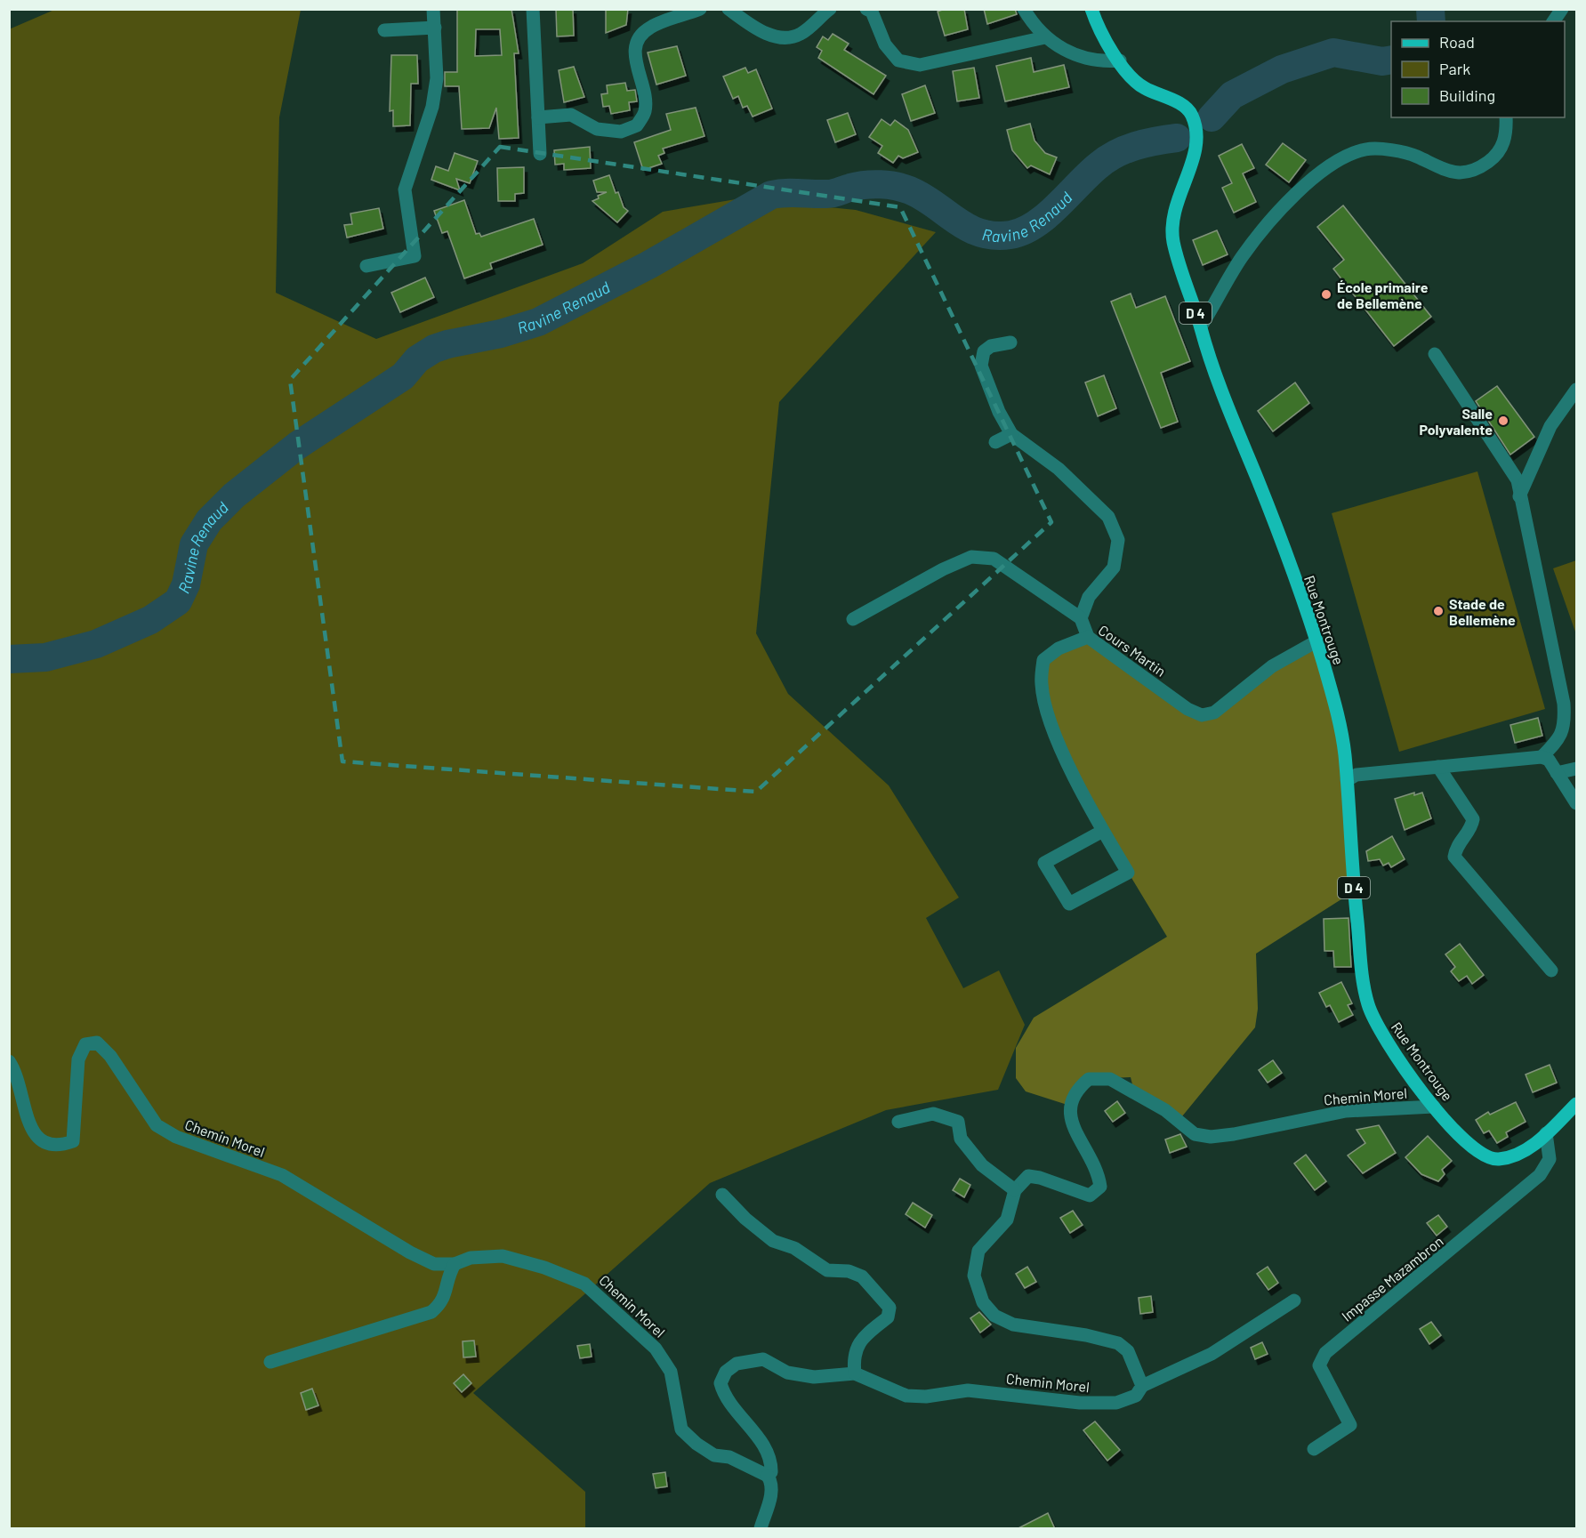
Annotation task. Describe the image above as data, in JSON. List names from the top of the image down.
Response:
{
  "streets": {
    "main road": ["D 4", "Rue Montrouge"],
    "street": ["Cours Martin", "Chemin Morel", "Impasse Mazambron"]
  },
  "crossings": [
    ["Rue Montrouge", "Cours Martin"],
    ["Rue Montrouge", "Chemin Morel"],
    ["Rue Montrouge", "Impasse Mazambron"]
  ],
  "water": ["Ravine Renaud"],
  "places": ["École primaire de Bellemène", "Salle Polyvalente", "Stade de Bellemène"],
  "legend": ["Road", "Park", "Building"]
}
